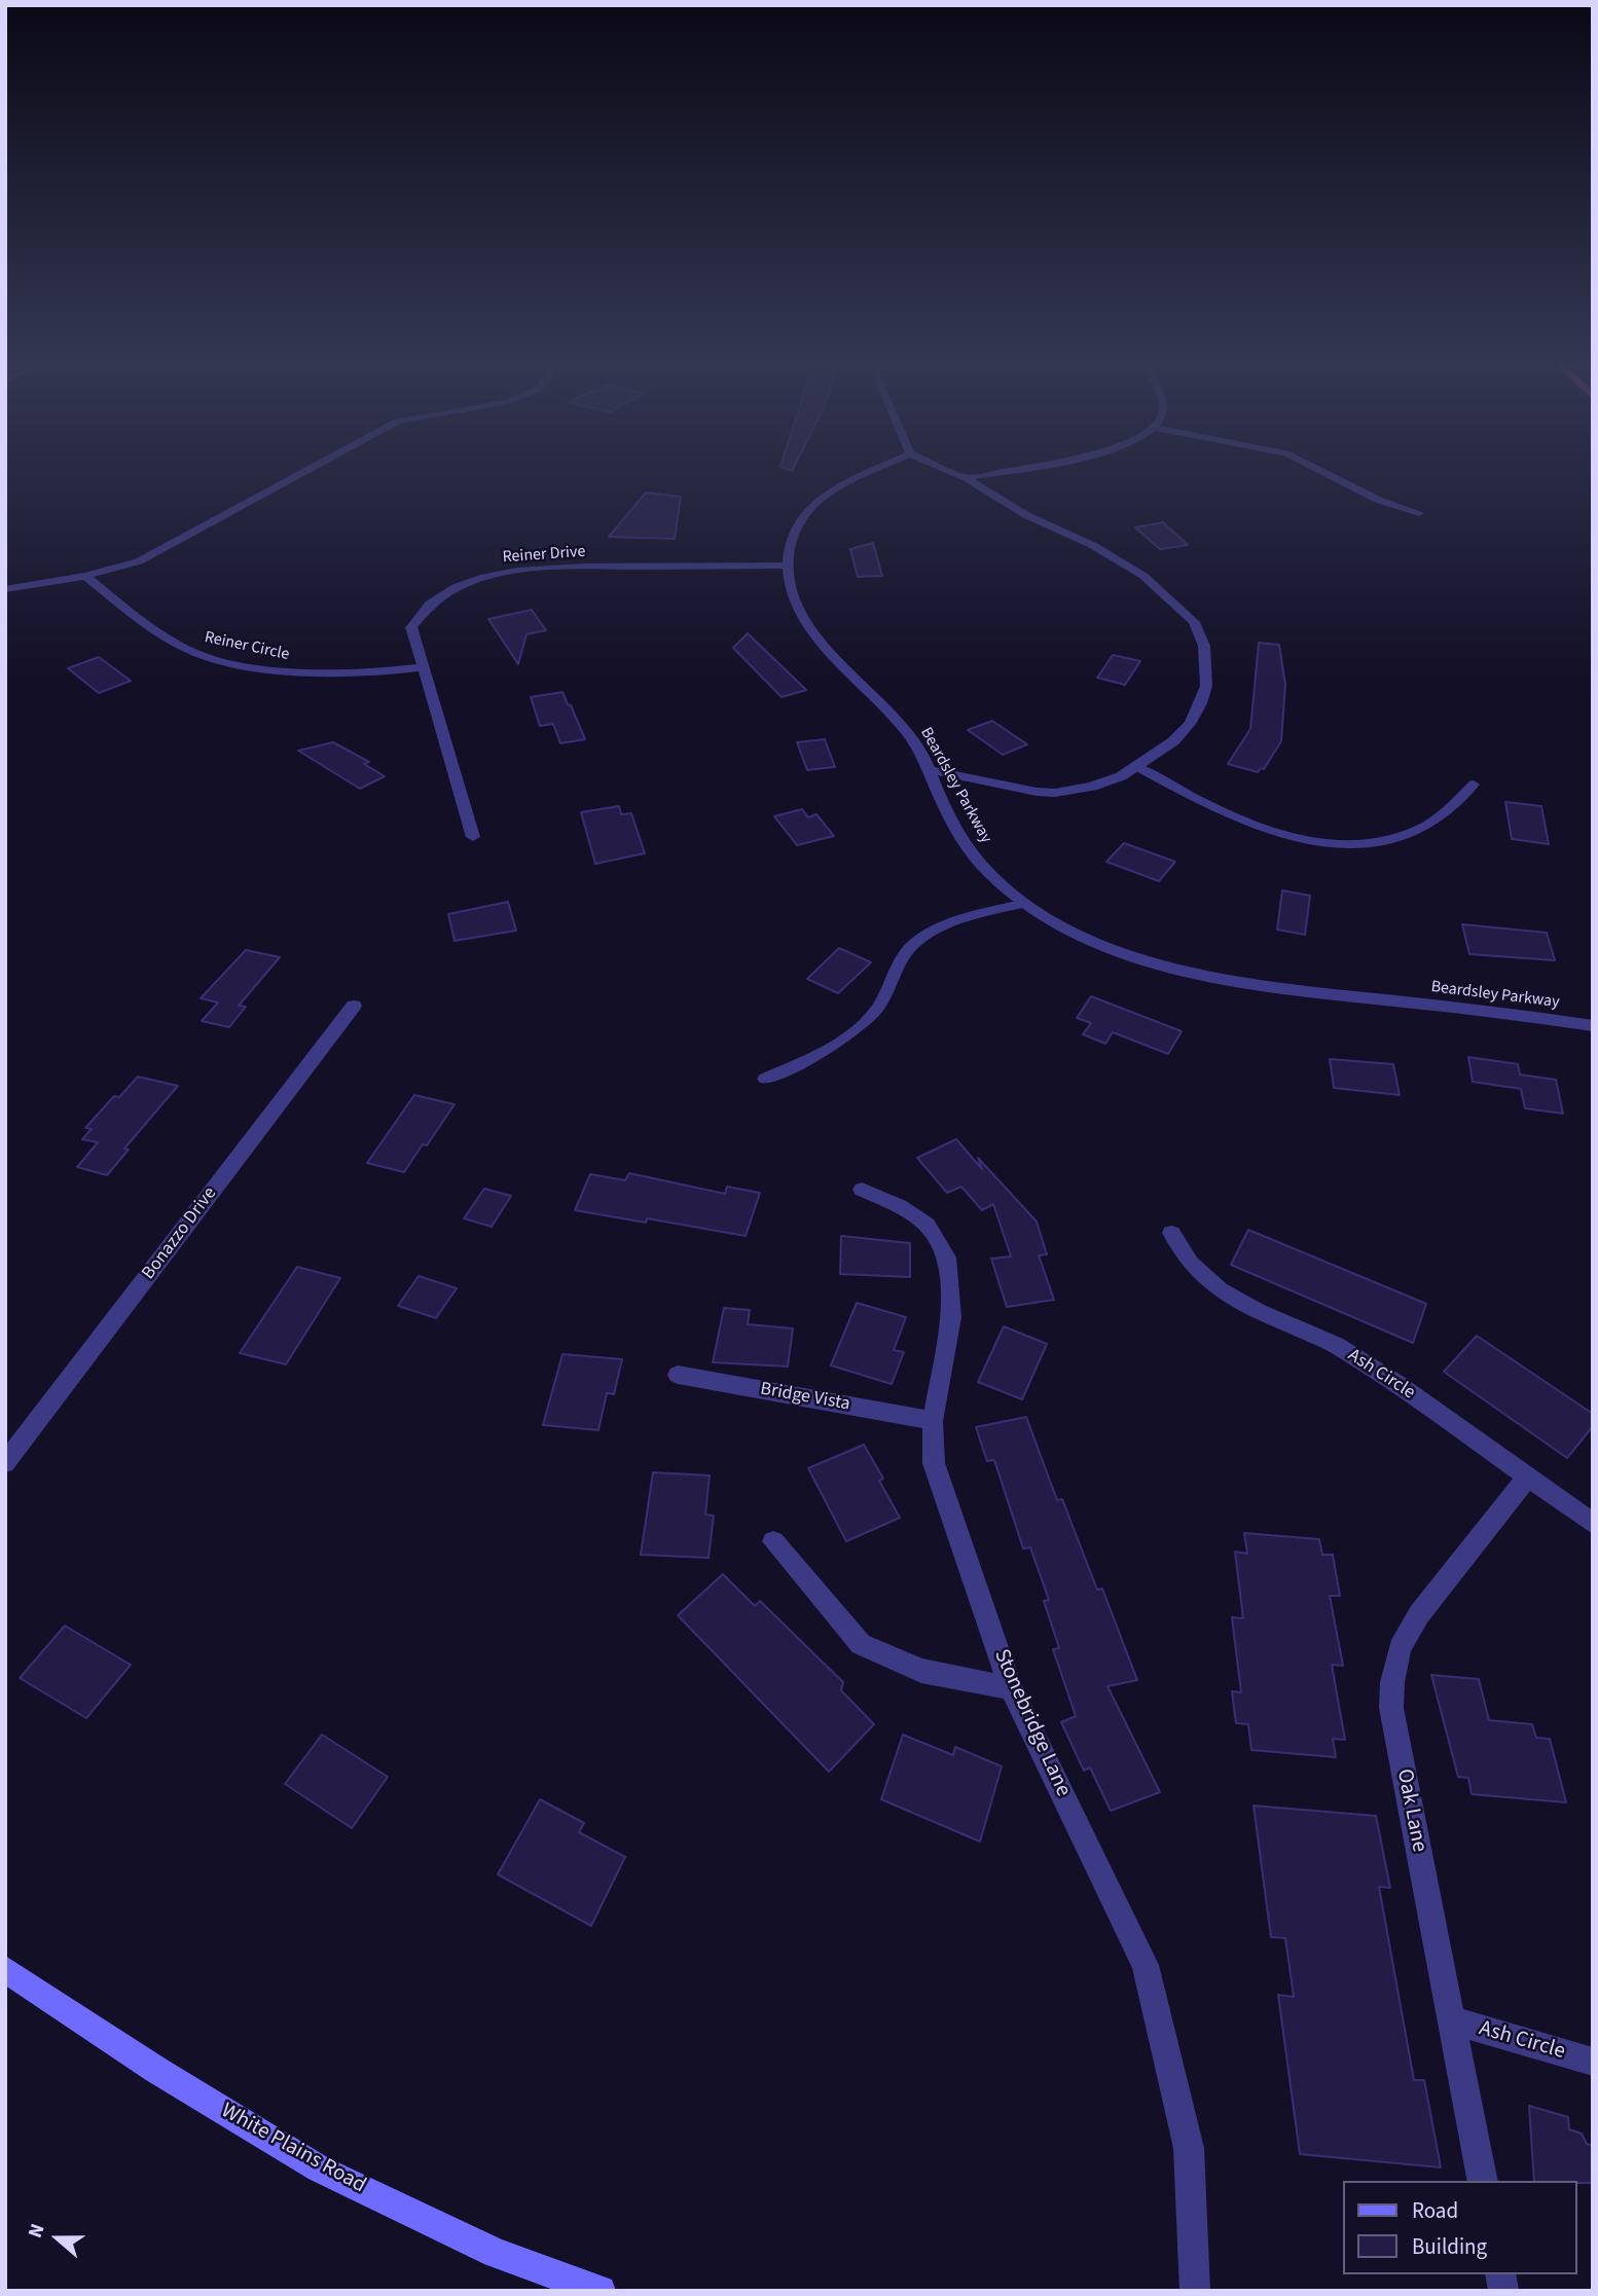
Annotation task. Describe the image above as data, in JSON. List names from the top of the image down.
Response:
{
  "streets": {
    "main road": ["White Plains Road"],
    "street": [
      "Reiner Drive",
      "Reiner Circle",
      "Beardsley Parkway",
      "Bonazzo Drive",
      "Ash Circle",
      "Bridge Vista",
      "Stonebridge Lane",
      "Oak Lane"
    ]
  },
  "crossings": [
    ["Reiner Drive", "Reiner Circle"],
    ["Reiner Drive", "Beardsley Parkway"],
    ["Ash Circle", "Oak Lane"],
    ["Bridge Vista", "Stonebridge Lane"]
  ],
  "legend": ["Road", "Building"],
  "north": "left"
}
